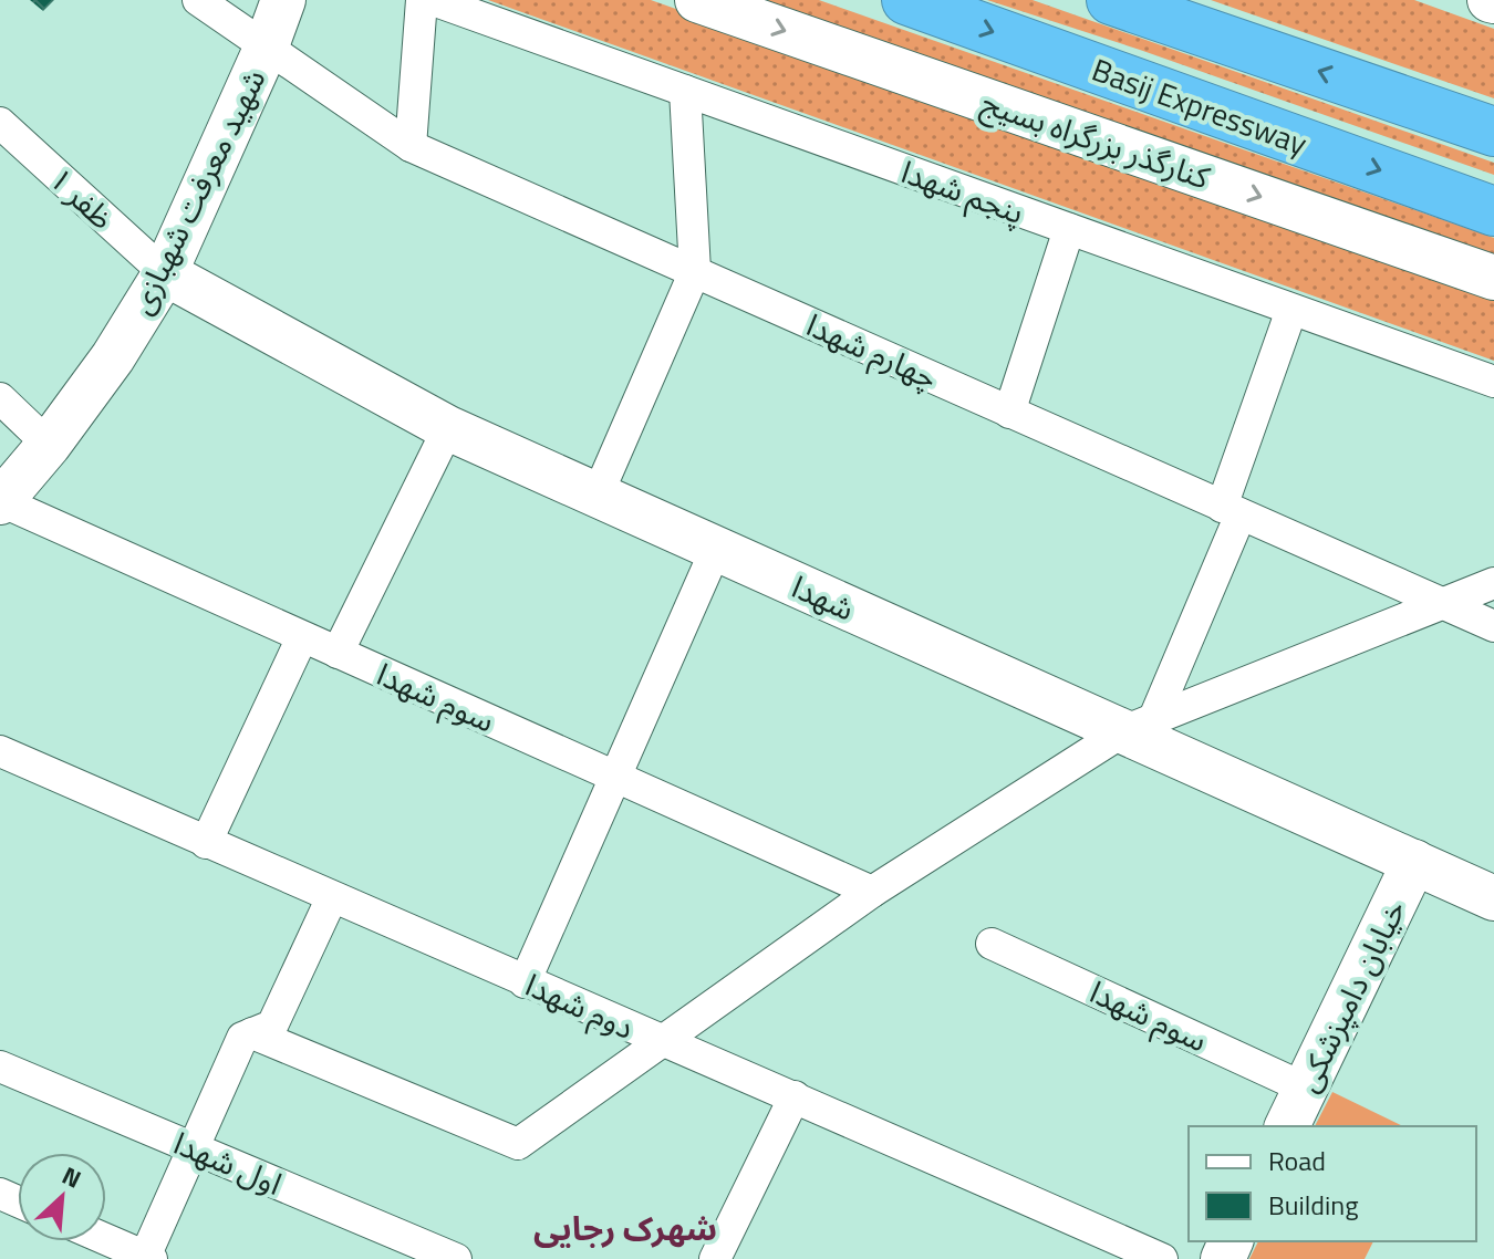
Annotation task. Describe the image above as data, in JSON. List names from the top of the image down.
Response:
{
  "streets": {
    "highway": ["Basij Expressway"],
    "street": [
      "کنارگذر بزرگراه بسیج",
      "شهید معرفت شهبازی",
      "پنجم شهدا",
      "ظفر ۱",
      "چهارم شهدا",
      "شهدا",
      "سوم شهدا",
      "خیابان دامپزشکی",
      "دوم شهدا",
      "اول شهدا"
    ]
  },
  "crossings": [
    ["شهید معرفت شهبازی", "ظفر ۱"],
    ["شهید معرفت شهبازی", "چهارم شهدا"],
    ["شهید معرفت شهبازی", "شهدا"],
    ["شهید معرفت شهبازی", "سوم شهدا"],
    ["ظفر ۱", "شهدا"],
    ["شهدا", "خیابان دامپزشکی"],
    ["سوم شهدا", "خیابان دامپزشکی"]
  ],
  "one_way": ["کنارگذر بزرگراه بسیج"],
  "districts": ["شهرک رجایی"],
  "legend": ["Road", "Building"],
  "north": "top right"
}
